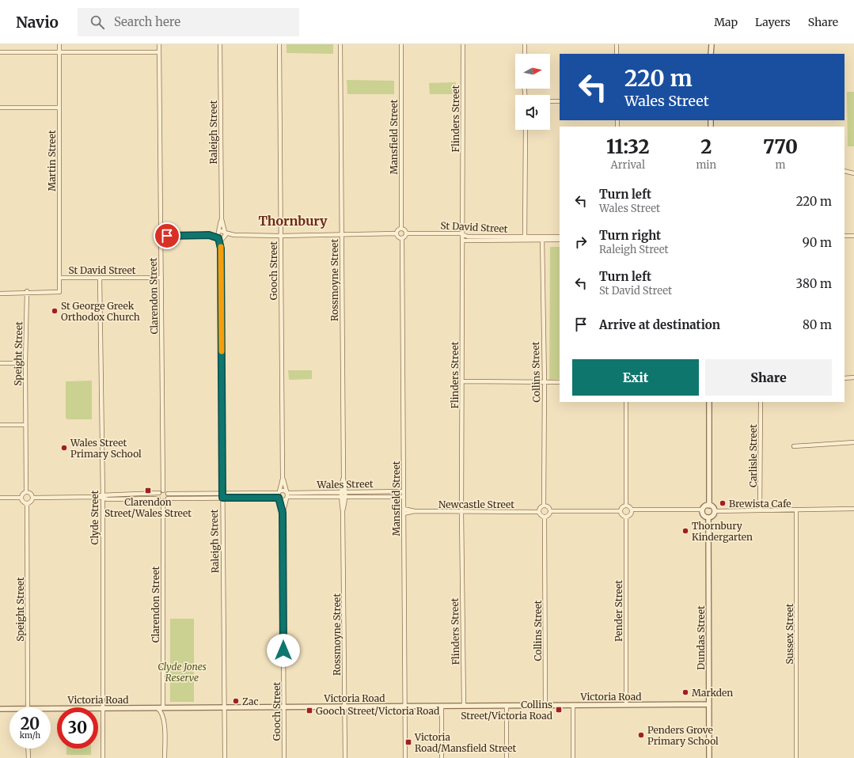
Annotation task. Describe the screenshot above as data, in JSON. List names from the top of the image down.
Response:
{
  "streets": {
    "street": [
      "Flinders Street",
      "Raleigh Street",
      "Mansfield Street",
      "Martin Street",
      "St David Street",
      "Gooch Street",
      "Rossmoyne Street",
      "Clarendon Street",
      "Speight Street",
      "Collins Street",
      "Carlisle Street",
      "Wales Street",
      "Newcastle Street",
      "Clyde Street",
      "Pender Street",
      "Sussex Street",
      "Dundas Street",
      "Victoria Road"
    ]
  },
  "crossings": [
    ["Flinders Street", "St David Street"],
    ["Flinders Street", "Newcastle Street"],
    ["Flinders Street", "Victoria Road"],
    ["Raleigh Street", "Victoria Road"],
    ["Mansfield Street", "St David Street"],
    ["Mansfield Street", "Wales Street"],
    ["Mansfield Street", "Newcastle Street"],
    ["Mansfield Street", "Victoria Road"],
    ["Martin Street", "St David Street"],
    ["St David Street", "Clarendon Street"],
    ["St David Street", "Speight Street"],
    ["St David Street", "Collins Street"],
    ["St David Street", "Clyde Street"],
    ["Gooch Street", "Wales Street"],
    ["Gooch Street", "Victoria Road"],
    ["Rossmoyne Street", "Wales Street"],
    ["Rossmoyne Street", "Victoria Road"],
    ["Clarendon Street", "Victoria Road"],
    ["Collins Street", "Newcastle Street"],
    ["Collins Street", "Victoria Road"],
    ["Clyde Street", "Victoria Road"],
    ["Pender Street", "Victoria Road"],
    ["Dundas Street", "Victoria Road"]
  ],
  "districts": ["Thornbury"],
  "parks": ["Clyde Jones Reserve"],
  "places": {
    "other": [
      "St George Greek Orthodox Church",
      "Wales Street Primary School",
      "Brewista Cafe",
      "Thornbury Kindergarten",
      "Markden",
      "Zac",
      "Penders Grove Primary School"
    ],
    "transit": [
      "Clarendon Street/Wales Street",
      "Collins Street/Victoria Road",
      "Gooch Street/Victoria Road",
      "Victoria Road/Mansfield Street"
    ]
  },
  "north": "right",
  "page": {
    "header": "Navio",
    "search": "Search here",
    "nav": ["Map", "Layers", "Share"],
    "turn": ["220 m", "Wales Street"],
    "eta": [
      "11:32",
      "Arrival",
      "2",
      "min",
      "770",
      "m"
    ],
    "list": [
      {
        "name": "Turn left",
        "note": "Wales Street",
        "value": "220 m"
      },
      {
        "name": "Turn right",
        "note": "Raleigh Street",
        "value": "90 m"
      },
      {
        "name": "Turn left",
        "note": "St David Street",
        "value": "380 m"
      },
      {
        "name": "Arrive at destination",
        "value": "80 m"
      }
    ],
    "buttons": ["Exit", "Share"],
    "speed": "20 km/h",
    "limit": "30"
  }
}
